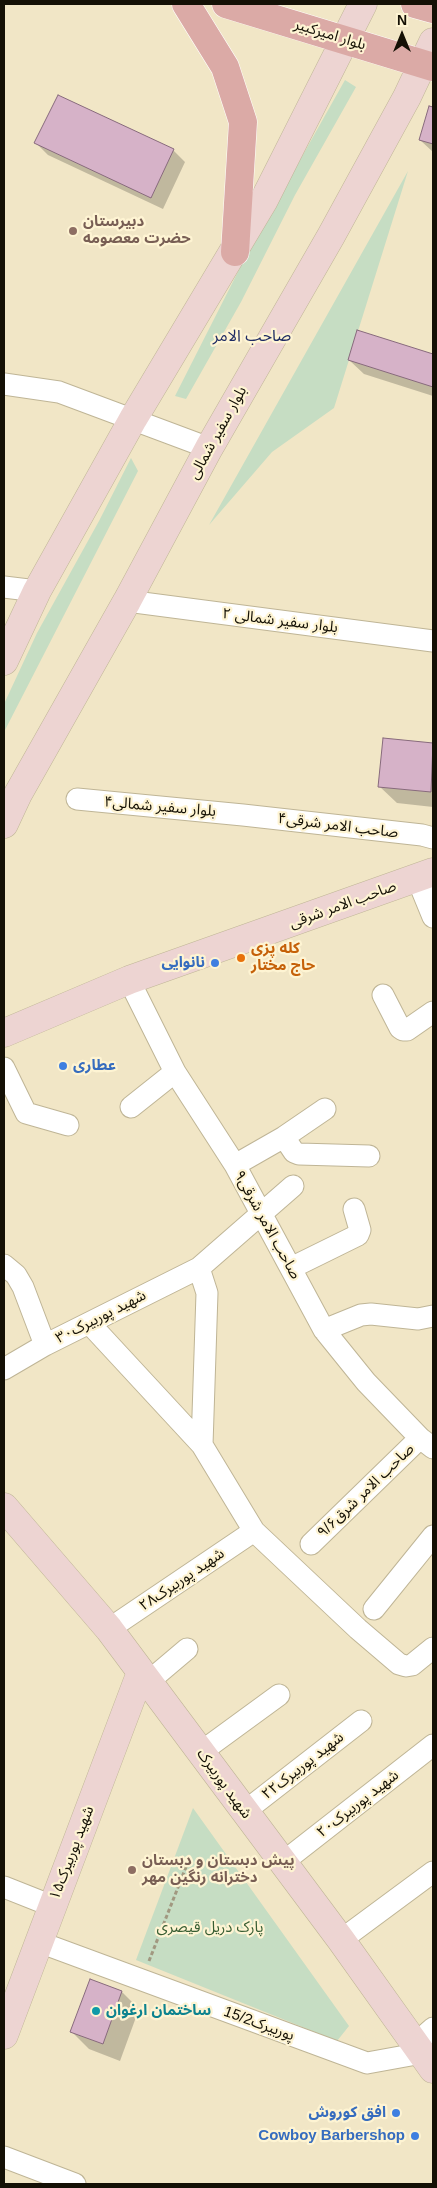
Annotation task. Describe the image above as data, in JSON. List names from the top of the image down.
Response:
{
  "streets": {
    "main road": [
      "بلوار امیرکبیر",
      "بلوار سفیر شمالی",
      "صاحب الامر شرقی",
      "شهید پوربیرک",
      "شهید پوربیرک۱۵"
    ],
    "street": [
      "بلوار سفیر شمالی ۲",
      "بلوار سفیر شمالی۴",
      "صاحب الامر شرقی۴",
      "صاحب الامر شرقی۹",
      "شهید پوربیرک۳۰",
      "صاحب الامر شرق۹/۶",
      "شهید پوربیرک۲۸",
      "شهید پوربیرک۲۲",
      "شهید پوربیرک۲۰",
      "پوربیرک15/2"
    ]
  },
  "crossings": [
    ["بلوار امیرکبیر", "بلوار سفیر شمالی"],
    ["بلوار سفیر شمالی", "بلوار سفیر شمالی ۲"],
    ["بلوار سفیر شمالی۴", "صاحب الامر شرقی۴"],
    ["صاحب الامر شرقی", "صاحب الامر شرقی۹"],
    ["صاحب الامر شرقی۹", "شهید پوربیرک۳۰"],
    ["صاحب الامر شرقی۹", "صاحب الامر شرق۹/۶"],
    ["شهید پوربیرک۲۸", "شهید پوربیرک"],
    ["شهید پوربیرک۲۲", "شهید پوربیرک"],
    ["شهید پوربیرک", "شهید پوربیرک۲۰"],
    ["شهید پوربیرک", "شهید پوربیرک۱۵"],
    ["شهید پوربیرک", "پوربیرک15/2"],
    ["شهید پوربیرک۱۵", "پوربیرک15/2"]
  ],
  "districts": ["صاحب الامر"],
  "parks": ["پارک دریل قیصری"],
  "places": [
    "دبیرستان حضرت معصومه",
    "کله پزی حاج مختار",
    "نانوایی",
    "عطاری",
    "پیش دبستان و دبستان دخترانه رنگین مهر",
    "ساختمان ارغوان",
    "افق کوروش",
    "Cowboy Barbershop"
  ],
  "north": "top"
}
